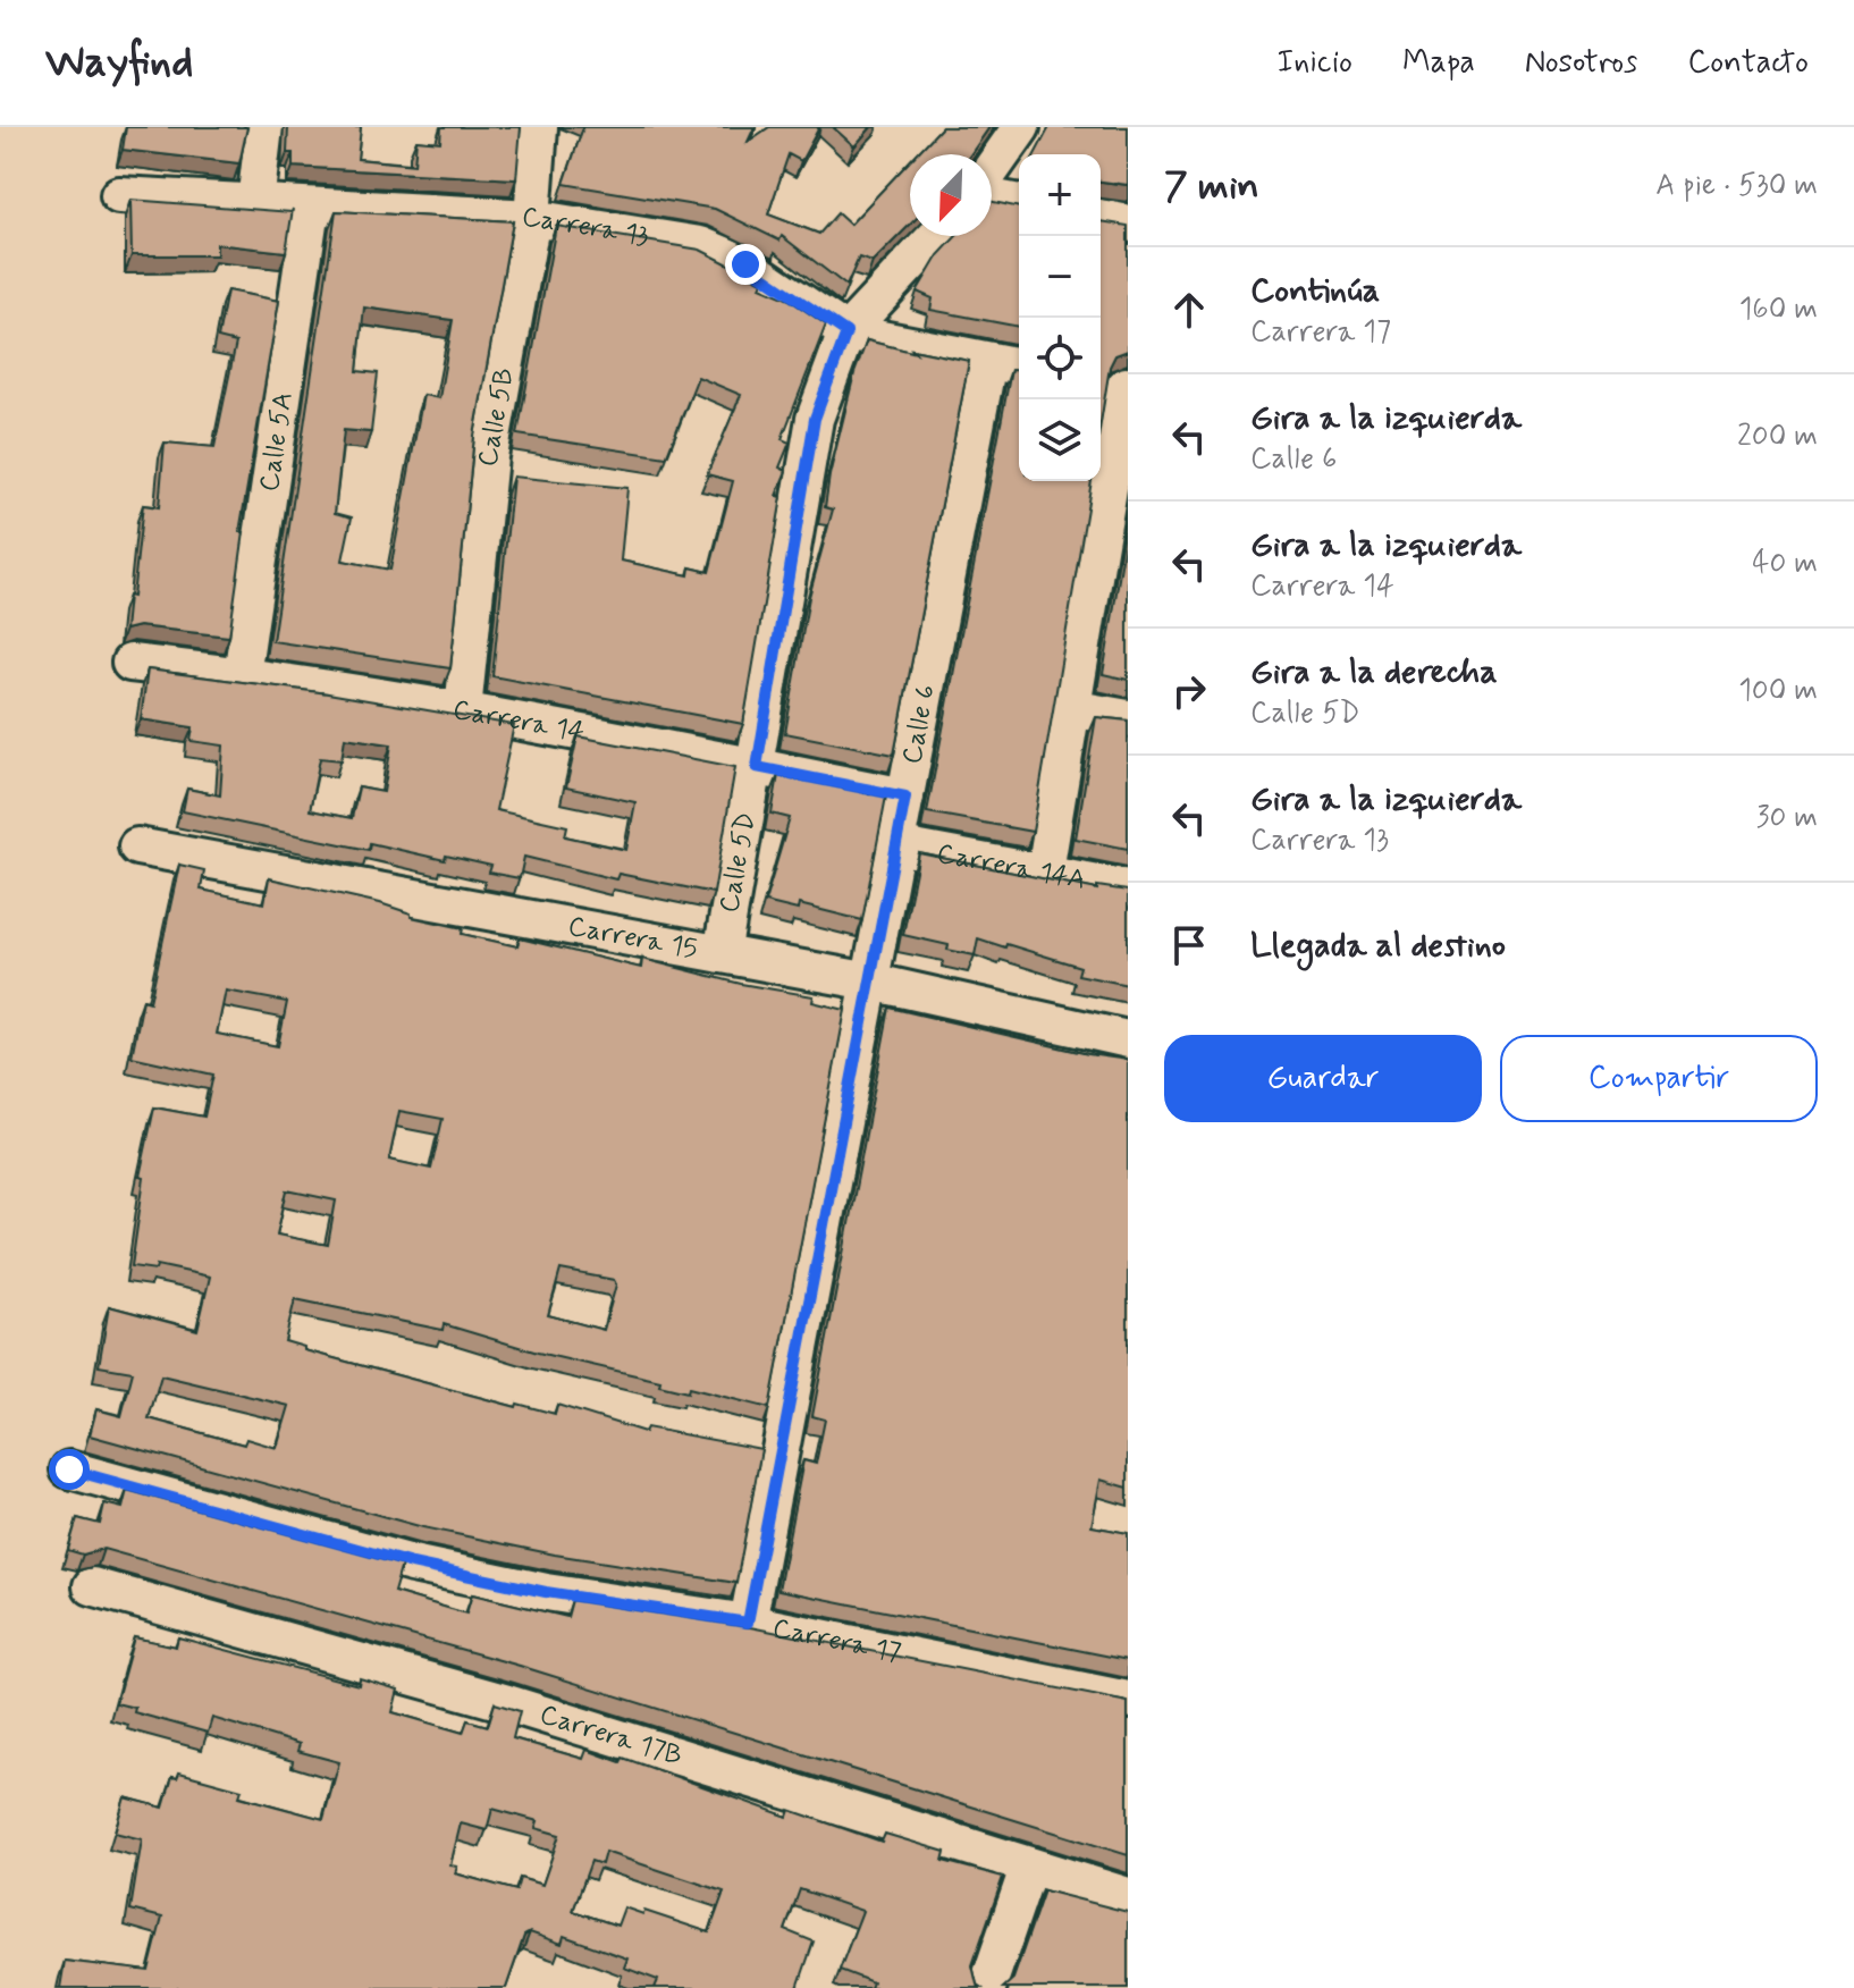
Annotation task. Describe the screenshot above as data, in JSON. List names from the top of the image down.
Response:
{
  "streets": {
    "street": [
      "Carrera 13",
      "Calle 5B",
      "Calle 5A",
      "Carrera 14",
      "Calle 6",
      "Calle 5D",
      "Carrera 14A",
      "Carrera 15",
      "Carrera 17",
      "Carrera 17B"
    ]
  },
  "crossings": [
    ["Carrera 13", "Calle 5B"],
    ["Carrera 13", "Calle 5A"],
    ["Carrera 13", "Calle 6"],
    ["Carrera 13", "Calle 5D"],
    ["Calle 5B", "Carrera 14"],
    ["Calle 5A", "Carrera 14"],
    ["Carrera 14", "Calle 6"],
    ["Carrera 14", "Calle 5D"],
    ["Calle 6", "Carrera 14A"],
    ["Calle 6", "Carrera 15"],
    ["Calle 6", "Carrera 17"],
    ["Calle 5D", "Carrera 15"]
  ],
  "north": "bottom left",
  "page": {
    "header": "Wayfind",
    "nav": [
      "Inicio",
      "Mapa",
      "Nosotros",
      "Contacto"
    ],
    "heading": ["7 min", "A pie · 530 m"],
    "map_buttons": ["+", "−"],
    "list": [
      ["Continúa", "Carrera 17", "160 m"],
      ["Gira a la izquierda", "Calle 6", "200 m"],
      ["Gira a la izquierda", "Carrera 14", "40 m"],
      ["Gira a la derecha", "Calle 5D", "100 m"],
      ["Gira a la izquierda", "Carrera 13", "30 m"],
      "Llegada al destino"
    ],
    "buttons": ["Guardar", "Compartir"]
  }
}
